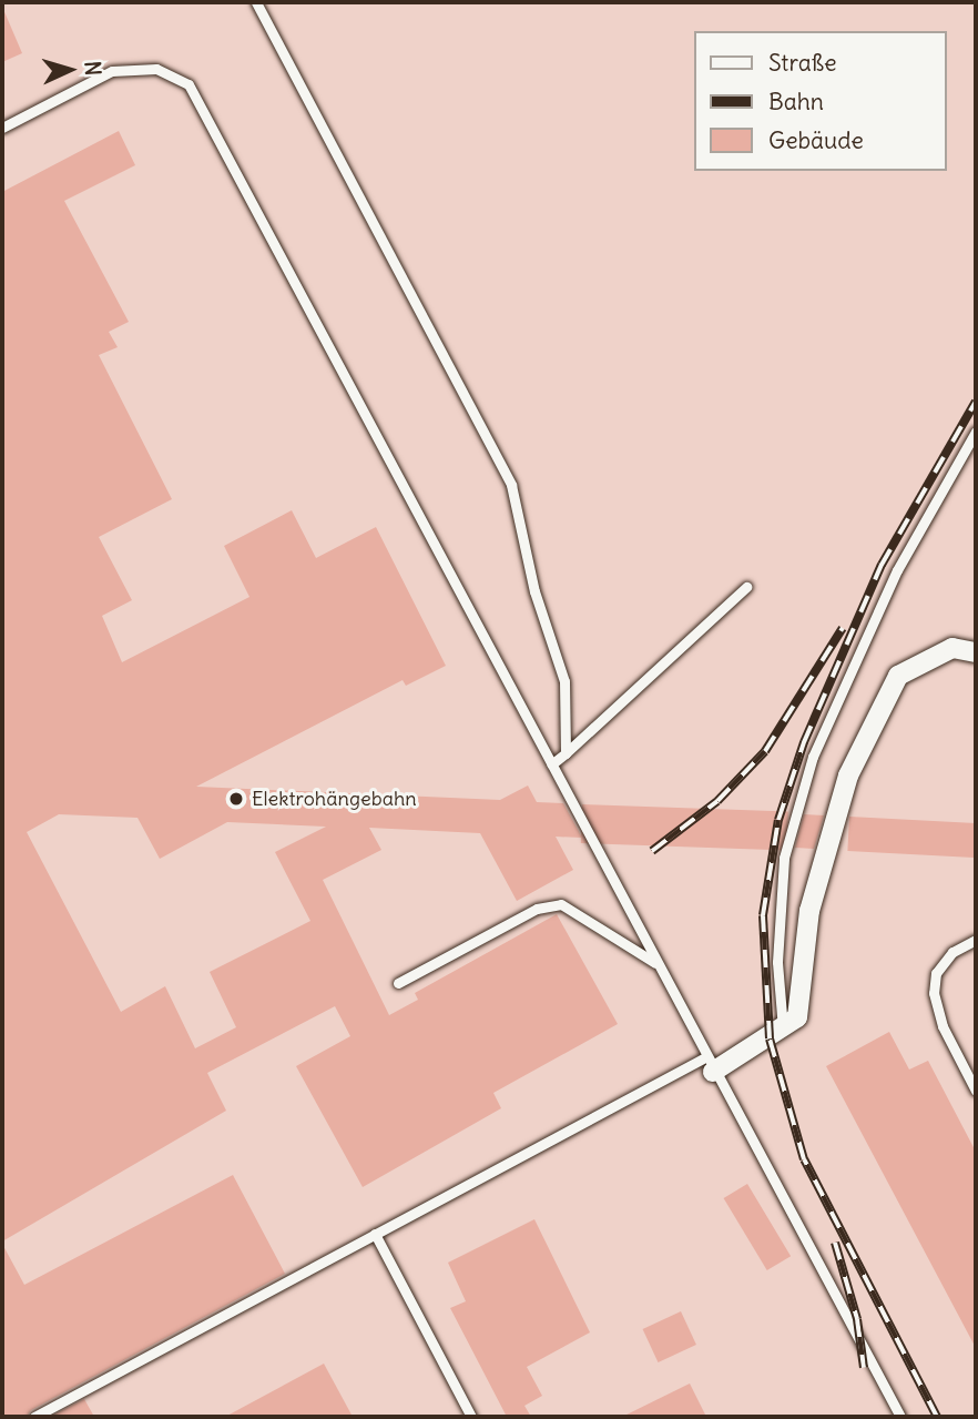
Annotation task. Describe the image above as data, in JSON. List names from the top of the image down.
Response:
{
  "places": ["Elektrohängebahn"],
  "legend": ["Straße", "Bahn", "Gebäude"],
  "north": "right"
}
